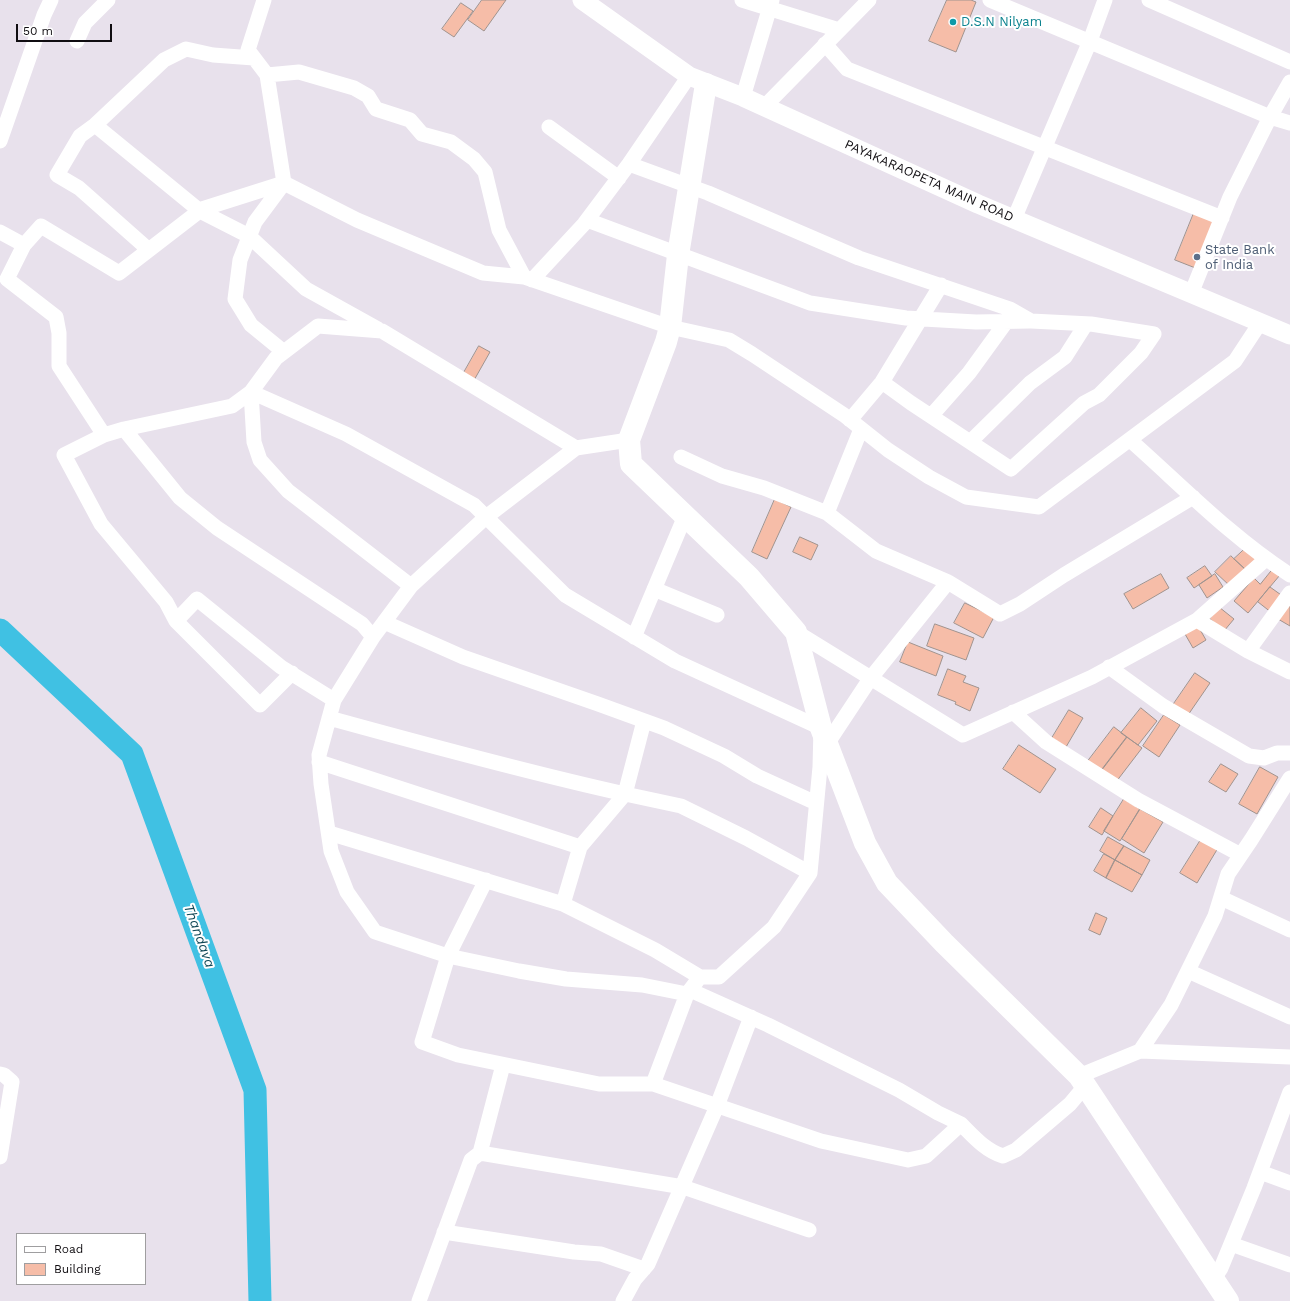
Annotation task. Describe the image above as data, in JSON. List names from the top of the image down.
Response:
{
  "streets": {
    "street": ["PAYAKARAOPETA MAIN ROAD"]
  },
  "water": ["Thandava"],
  "places": ["D.S.N Nilyam", "State Bank of India"],
  "legend": ["Road", "Building"],
  "scale_bar": "50 m"
}
